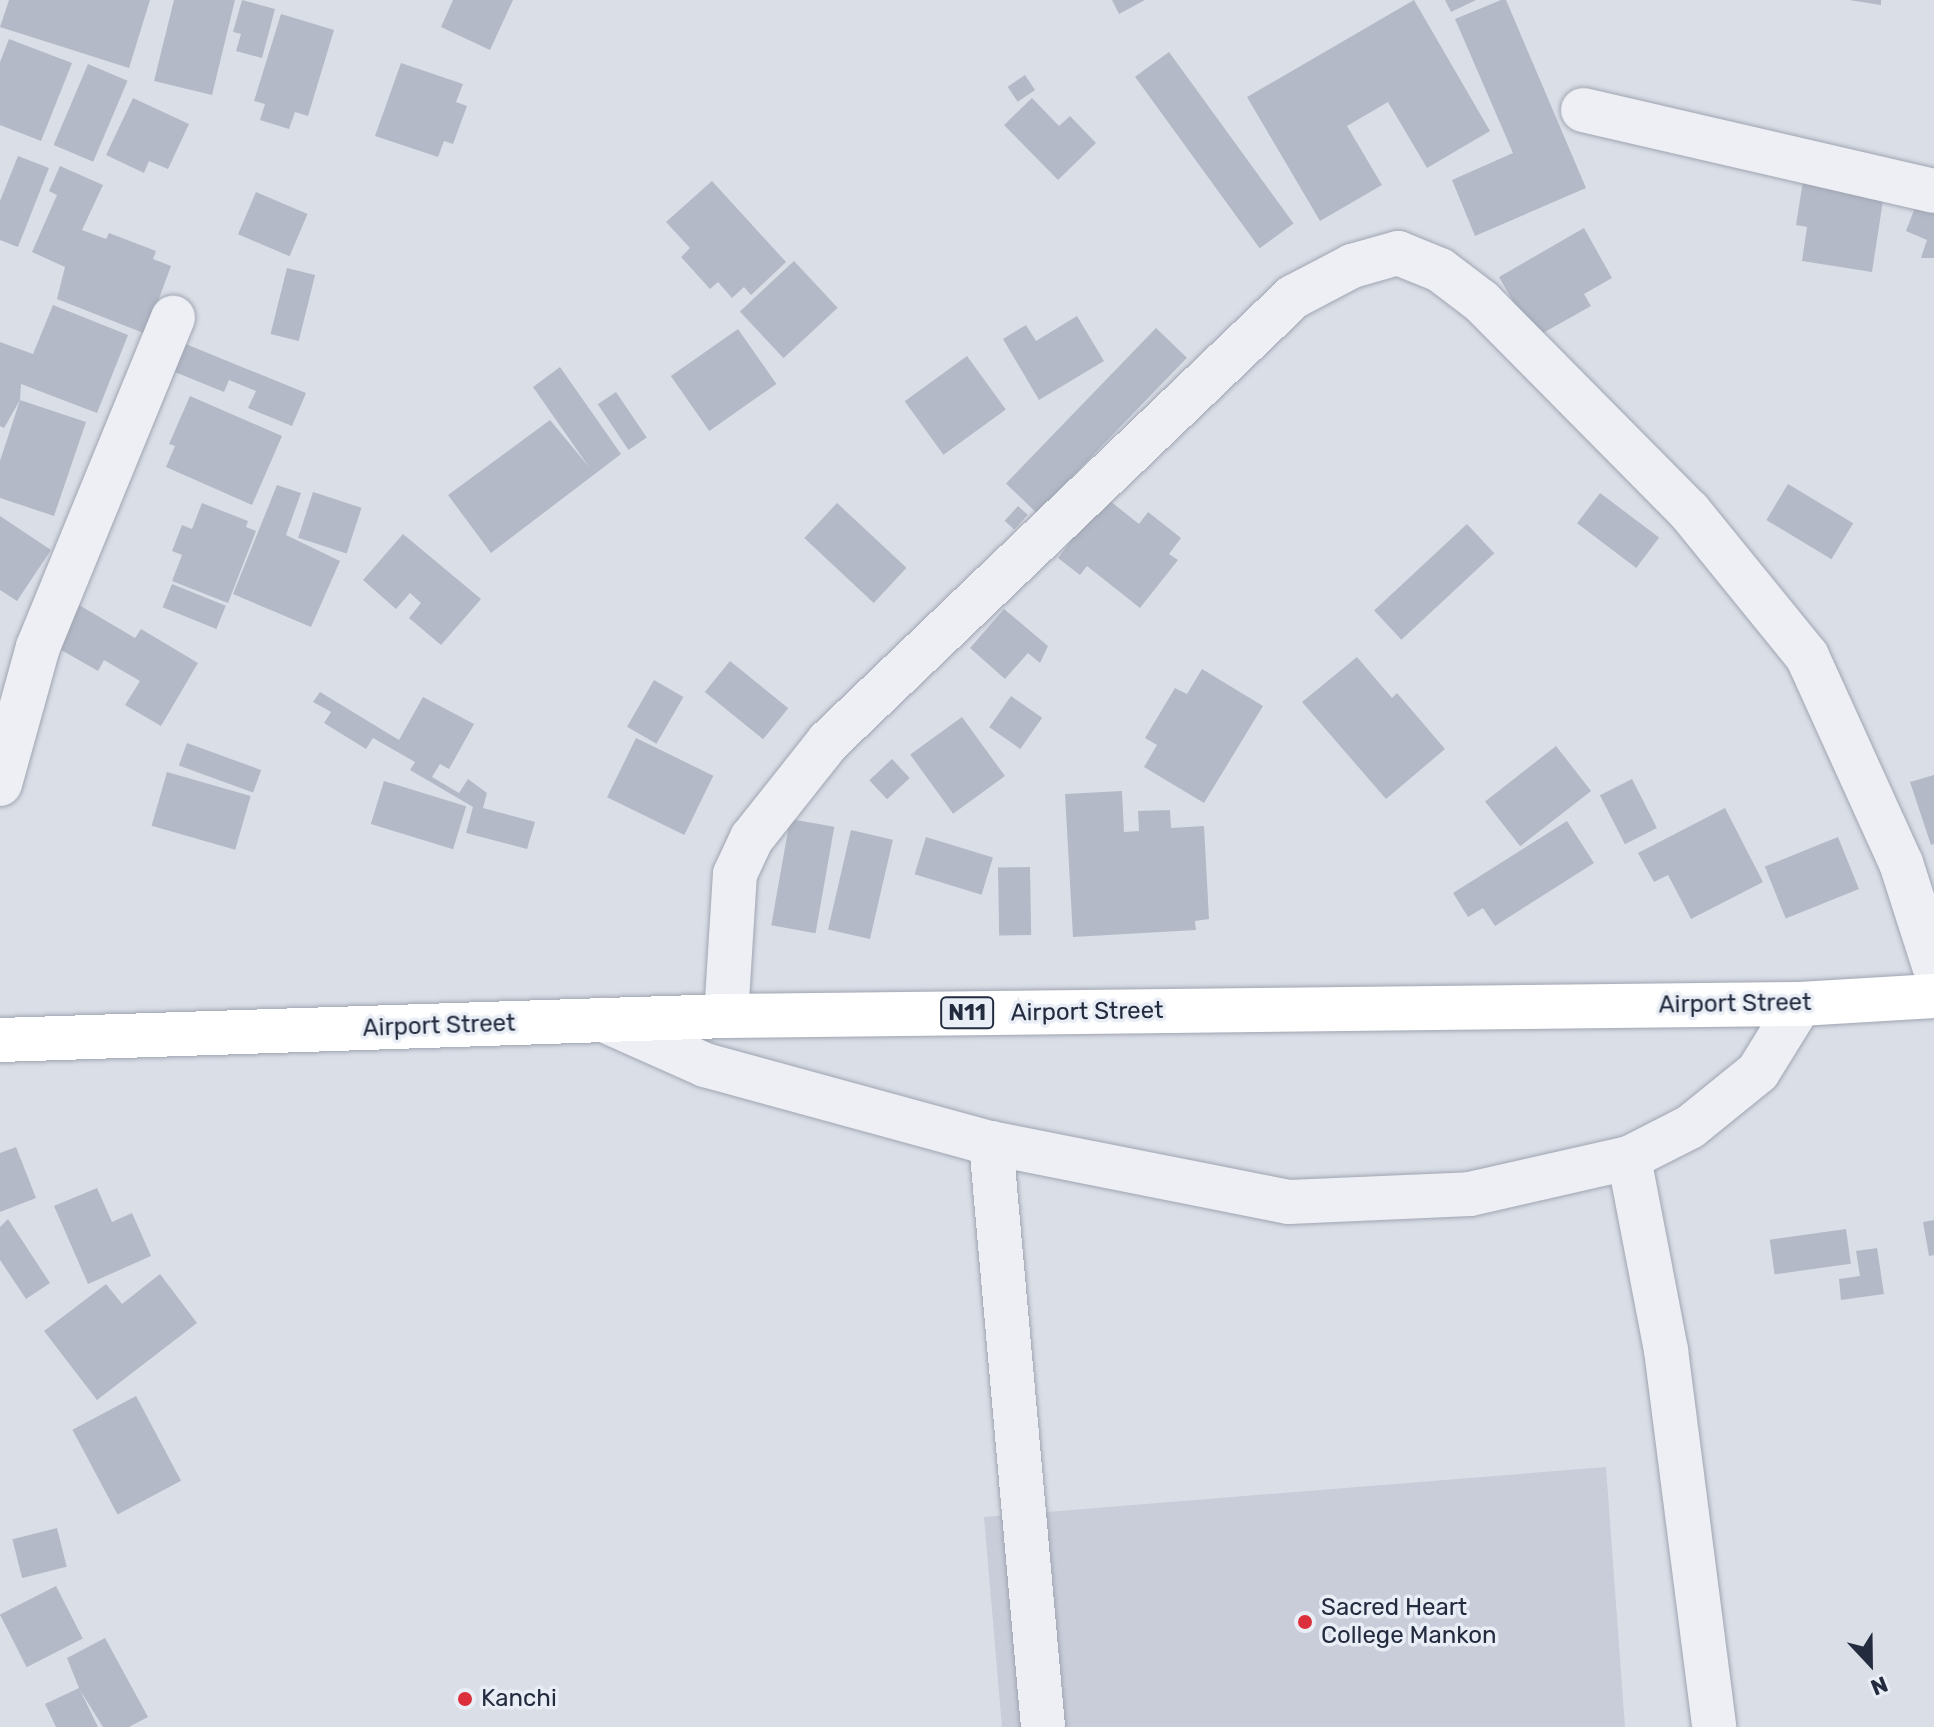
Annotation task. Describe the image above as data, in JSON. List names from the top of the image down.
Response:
{
  "streets": {
    "highway": ["Airport Street", "N11"]
  },
  "places": ["Sacred Heart College Mankon", "Kanchi"],
  "north": "bottom"
}
